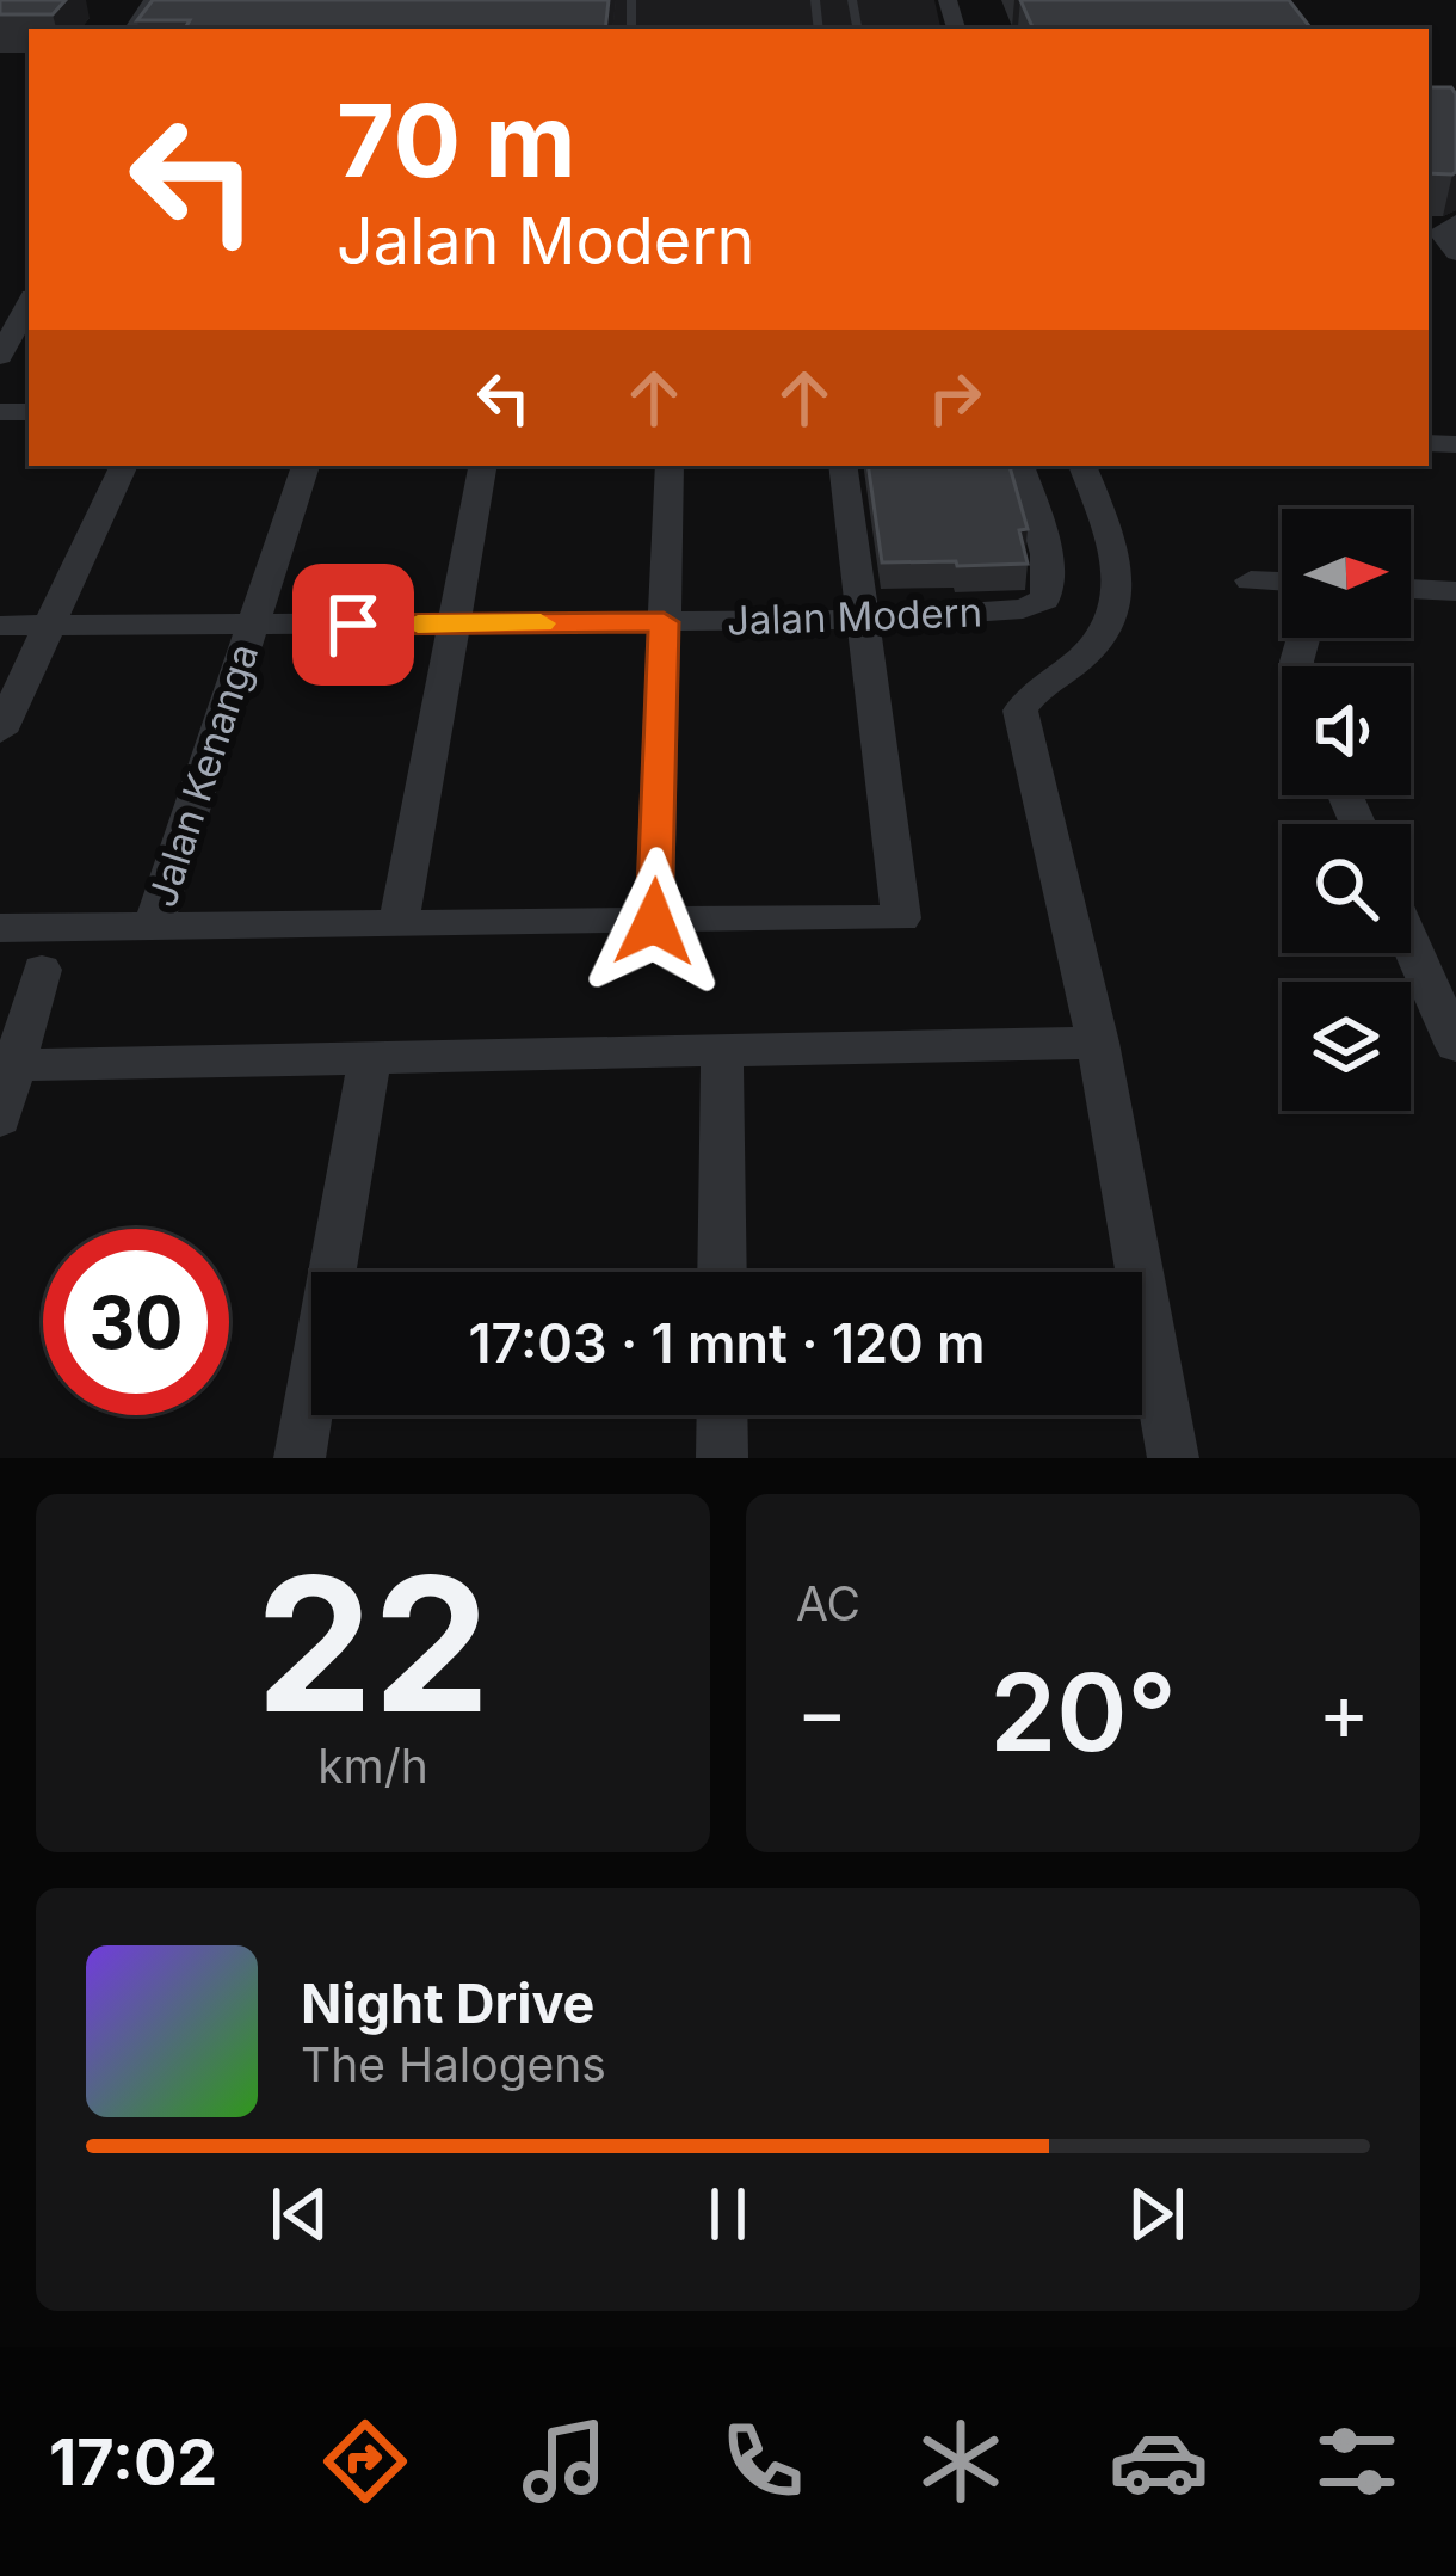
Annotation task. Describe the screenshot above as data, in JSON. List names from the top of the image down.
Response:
{
  "streets": {
    "street": ["Jalan Modern", "Jalan Kenanga"]
  },
  "crossings": [
    ["Jalan Modern", "Jalan Kenanga"]
  ],
  "north": "right",
  "page": {
    "turn": ["70 m", "Jalan Modern"],
    "limit": "30",
    "trip": "17:03 · 1 mnt · 120 m",
    "tile": [
      ["22", "km/h"],
      "AC"
    ],
    "heat": ["−", "20°", "+"],
    "song": ["Night Drive", "The Halogens"],
    "tabs": "17:02"
  }
}
